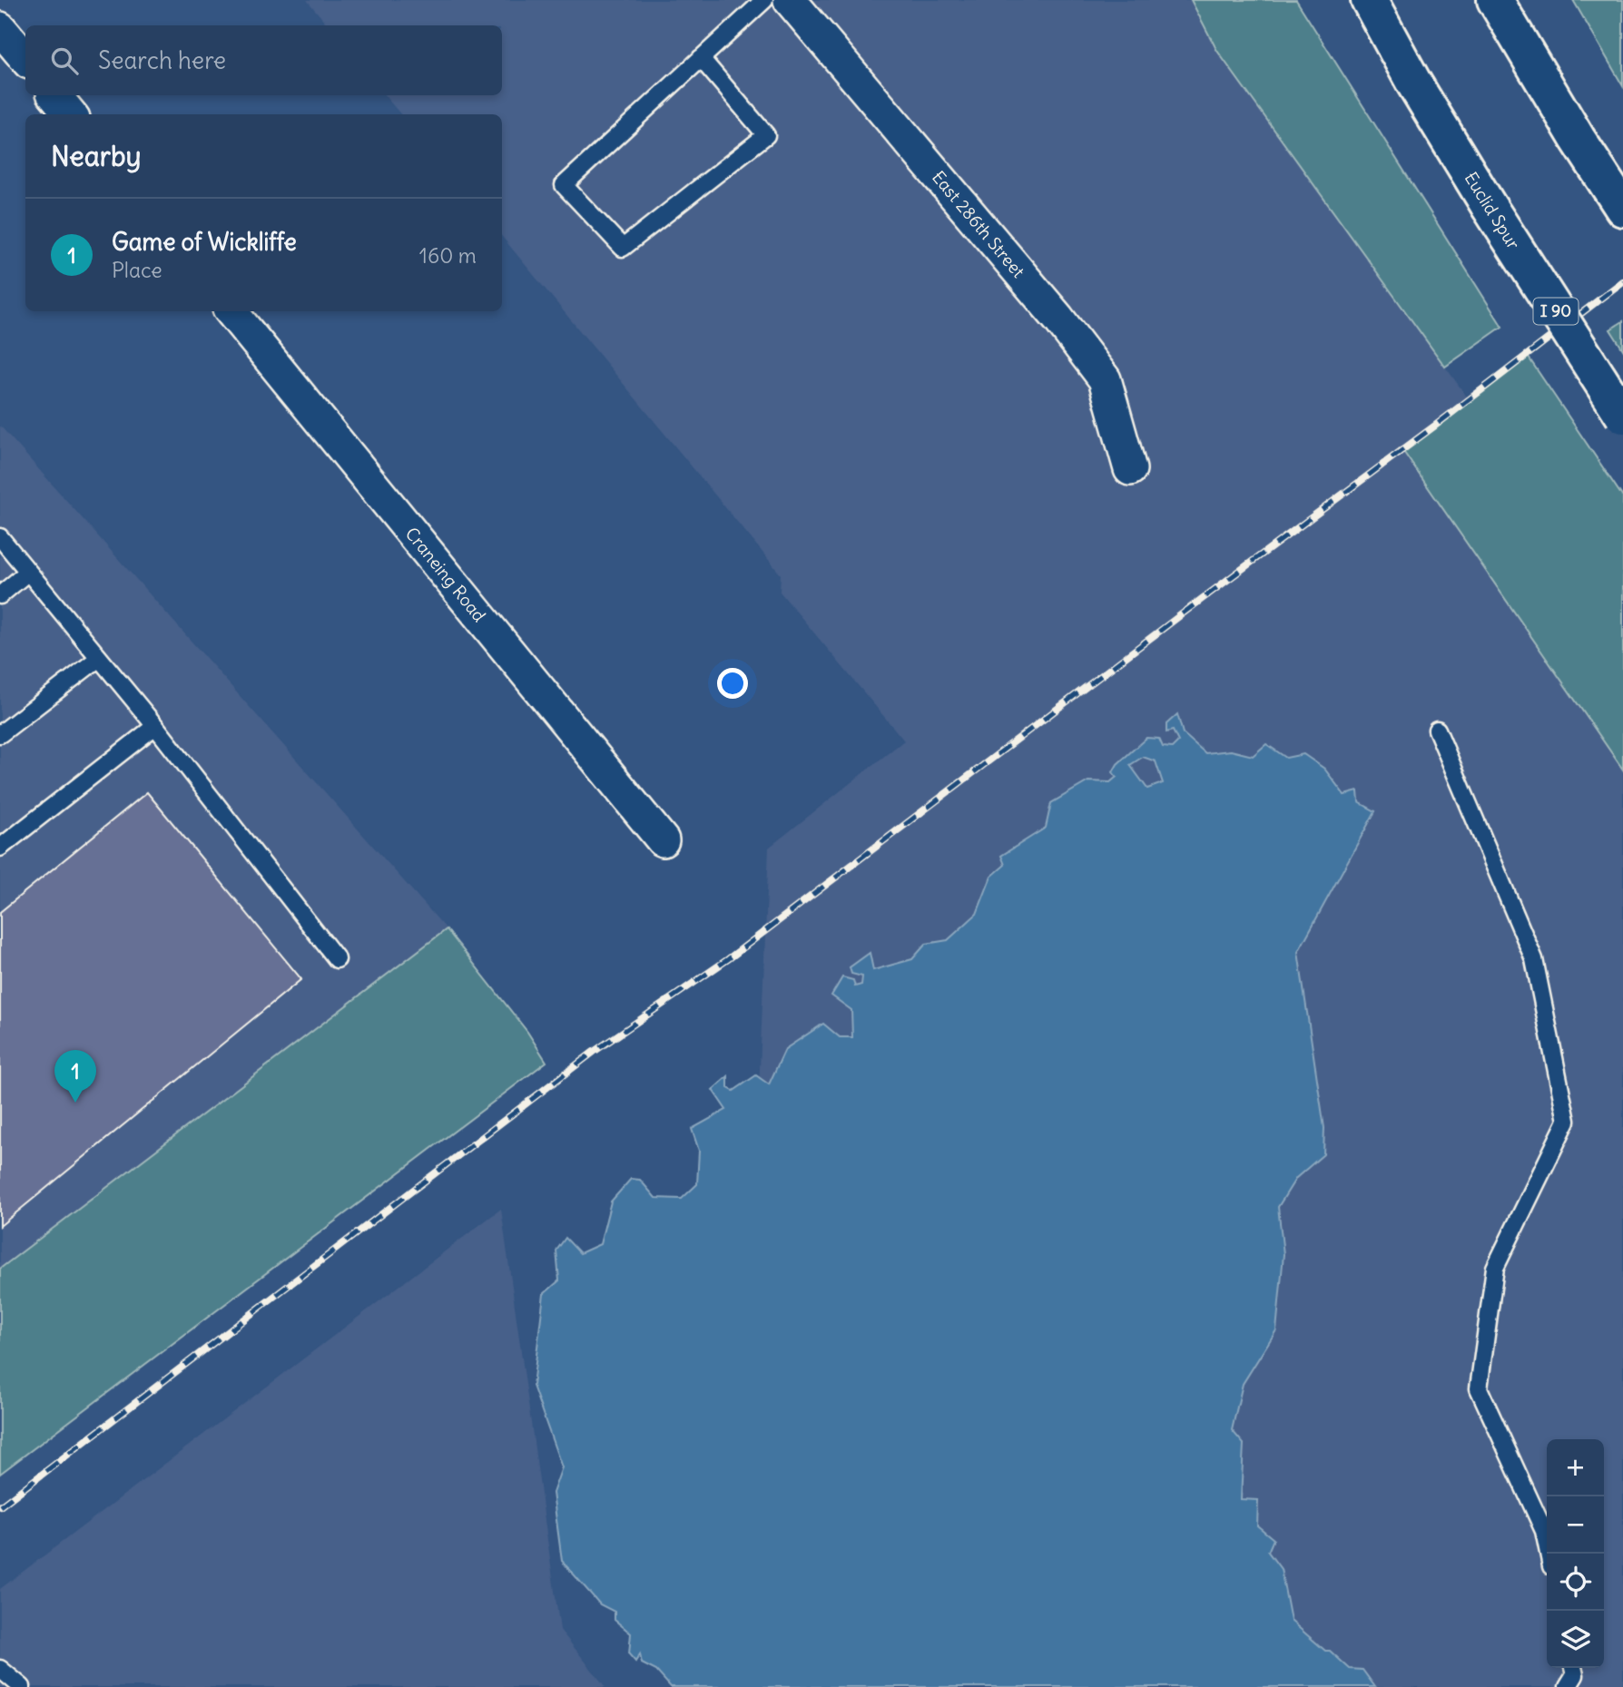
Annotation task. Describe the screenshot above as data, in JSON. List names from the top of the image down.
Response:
{
  "streets": {
    "highway": ["Euclid Spur", "I 90"],
    "street": ["East 286th Street", "Craneing Road"]
  },
  "page": {
    "search": "Search here",
    "heading": "Nearby",
    "list": [
      {
        "mark": "1",
        "name": "Game of Wickliffe",
        "note": "Place",
        "value": "160 m"
      }
    ],
    "pins": "1",
    "map_buttons": ["+", "−"]
  }
}
